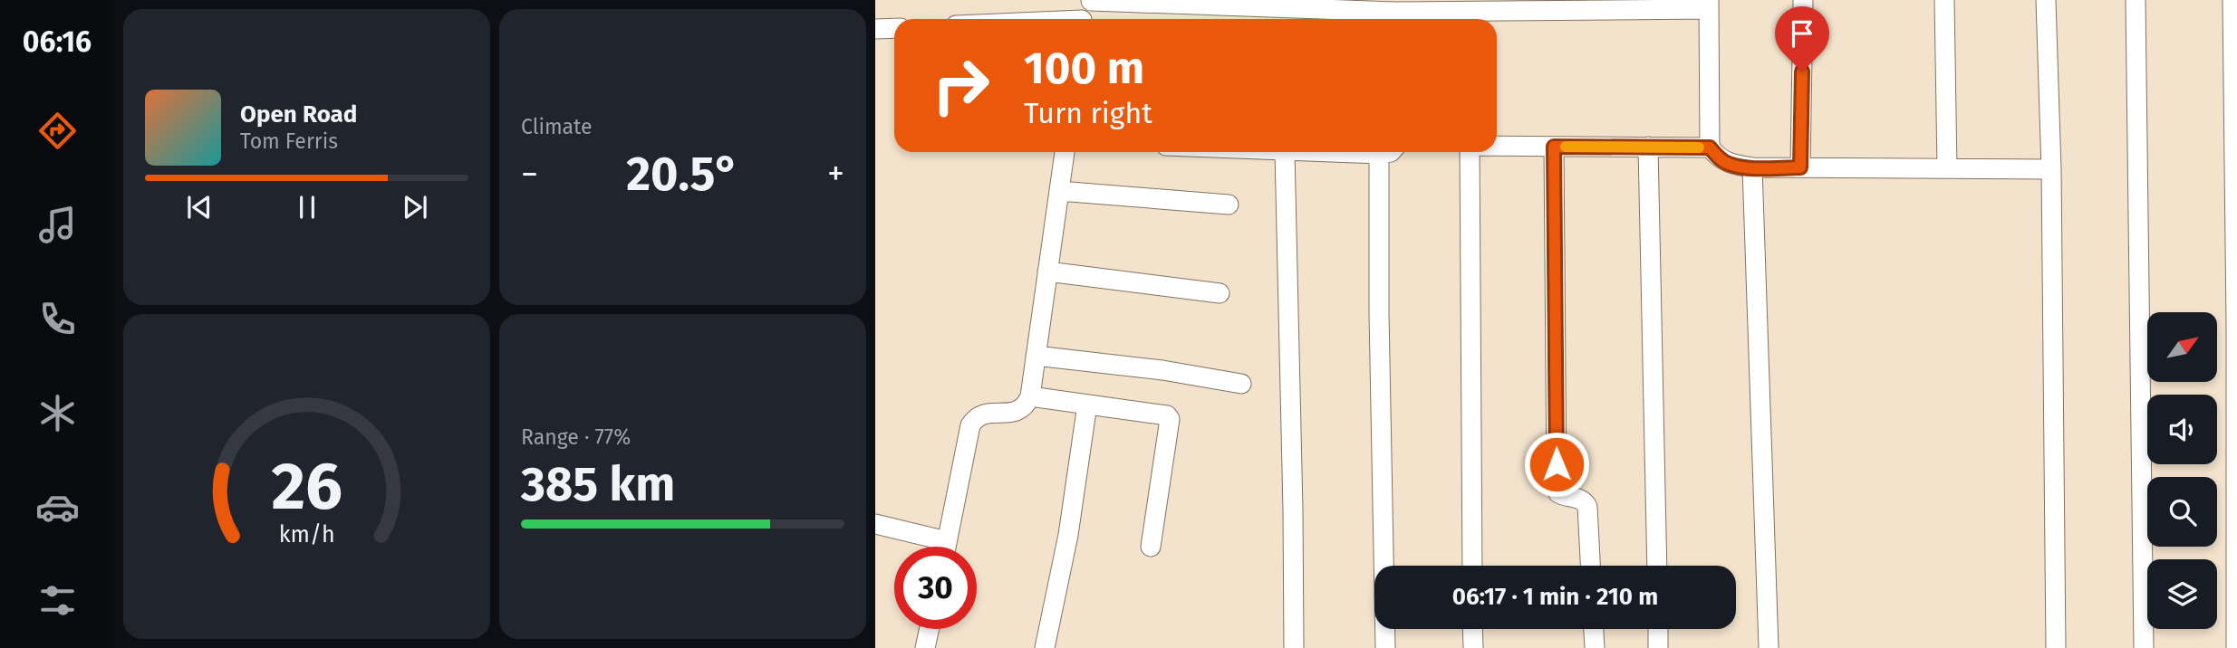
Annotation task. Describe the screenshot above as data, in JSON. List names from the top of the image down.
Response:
{
  "north": "top right",
  "page": {
    "tabs": "06:16",
    "tile": [
      "Climate",
      ["Range · 77%", "385 km"]
    ],
    "turn": ["100 m", "Turn right"],
    "song": ["Open Road", "Tom Ferris"],
    "heat": ["−", "20.5°", "+"],
    "limit": "30",
    "trip": "06:17 · 1 min · 210 m",
    "gauge": ["26", "km/h"]
  }
}
